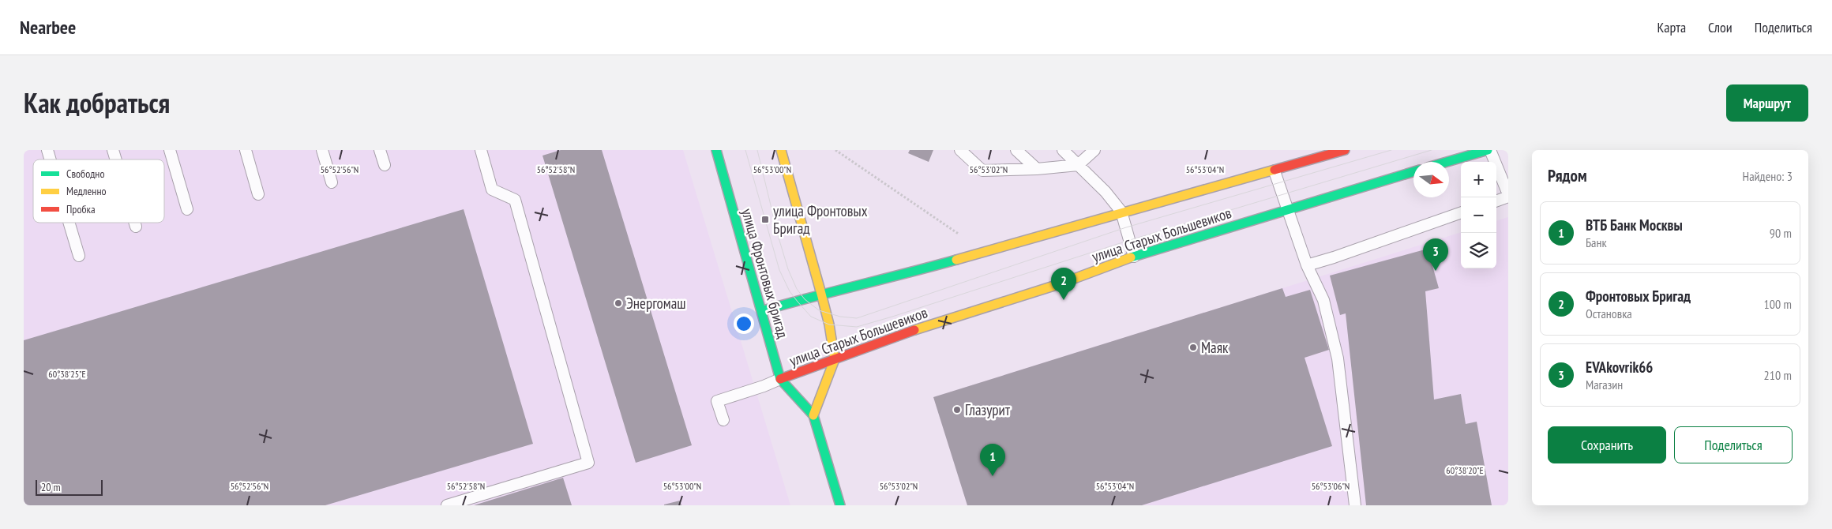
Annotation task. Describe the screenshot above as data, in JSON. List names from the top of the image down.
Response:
{
  "streets": {
    "main road": ["улица Старых Большевиков", "улица Фронтовых бригад"]
  },
  "crossings": [
    ["улица Старых Большевиков", "улица Фронтовых бригад"]
  ],
  "places": {
    "transit": ["улица Фронтовых Бригад"],
    "other": ["Энергомаш", "Маяк", "Глазурит"]
  },
  "legend": ["Свободно", "Медленно", "Пробка"],
  "scale_bar": "20 m",
  "north": "right",
  "page": {
    "header": "Nearbee",
    "nav": ["Карта", "Слои", "Поделиться"],
    "title": "Как добраться",
    "buttons": [
      "Маршрут",
      ["Сохранить", "Поделиться"]
    ],
    "heading": ["Рядом", "Найдено: 3"],
    "map_buttons": ["+", "−"],
    "list": [
      {
        "mark": "1",
        "name": "ВТБ Банк Москвы",
        "note": "Банк",
        "value": "90 m"
      },
      {
        "mark": "2",
        "name": "Фронтовых Бригад",
        "note": "Остановка",
        "value": "100 m"
      },
      {
        "mark": "3",
        "name": "EVAkovrik66",
        "note": "Магазин",
        "value": "210 m"
      }
    ],
    "pins": ["3", "2", "1"],
    "scale": "20 m"
  },
  "coordinates": [
    "56°52'56\"N",
    "56°52'58\"N",
    "56°53'00\"N",
    "56°53'02\"N",
    "56°53'04\"N",
    "60°38'25\"E",
    "60°38'20\"E",
    "56°53'06\"N"
  ]
}
